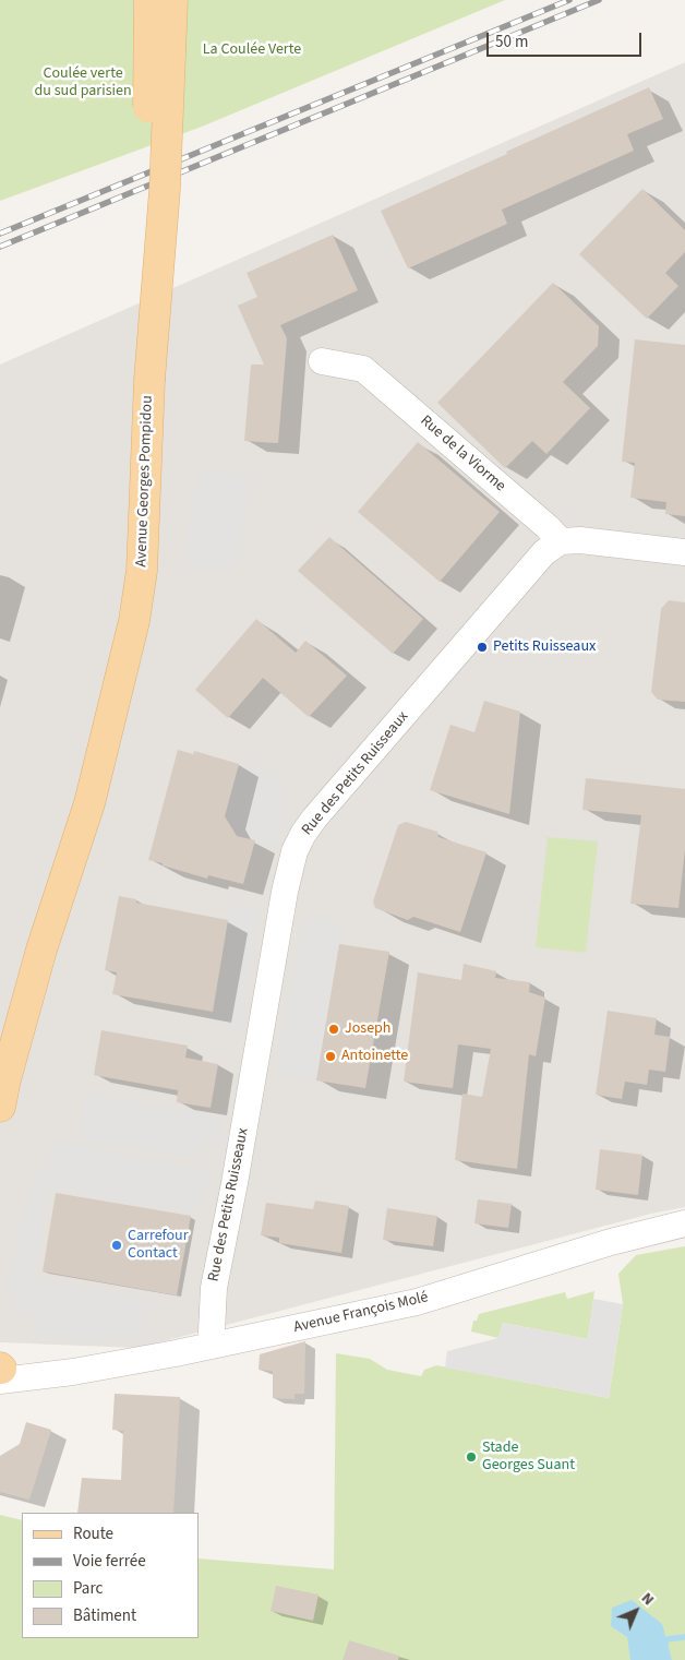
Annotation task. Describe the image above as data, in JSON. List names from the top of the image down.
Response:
{
  "streets": {
    "main road": ["Avenue Georges Pompidou"],
    "street": ["Rue de la Viorme", "Rue des Petits Ruisseaux", "Avenue François Molé"]
  },
  "crossings": [
    ["Rue de la Viorme", "Rue des Petits Ruisseaux"],
    ["Rue des Petits Ruisseaux", "Avenue François Molé"]
  ],
  "parks": ["La Coulée Verte", "Coulée verte du sud parisien"],
  "places": [
    "Petits Ruisseaux",
    "Joseph",
    "Antoinette",
    "Carrefour Contact",
    "Stade Georges Suant"
  ],
  "legend": [
    "Route",
    "Voie ferrée",
    "Parc",
    "Bâtiment"
  ],
  "scale_bar": "50 m",
  "north": "top right"
}
